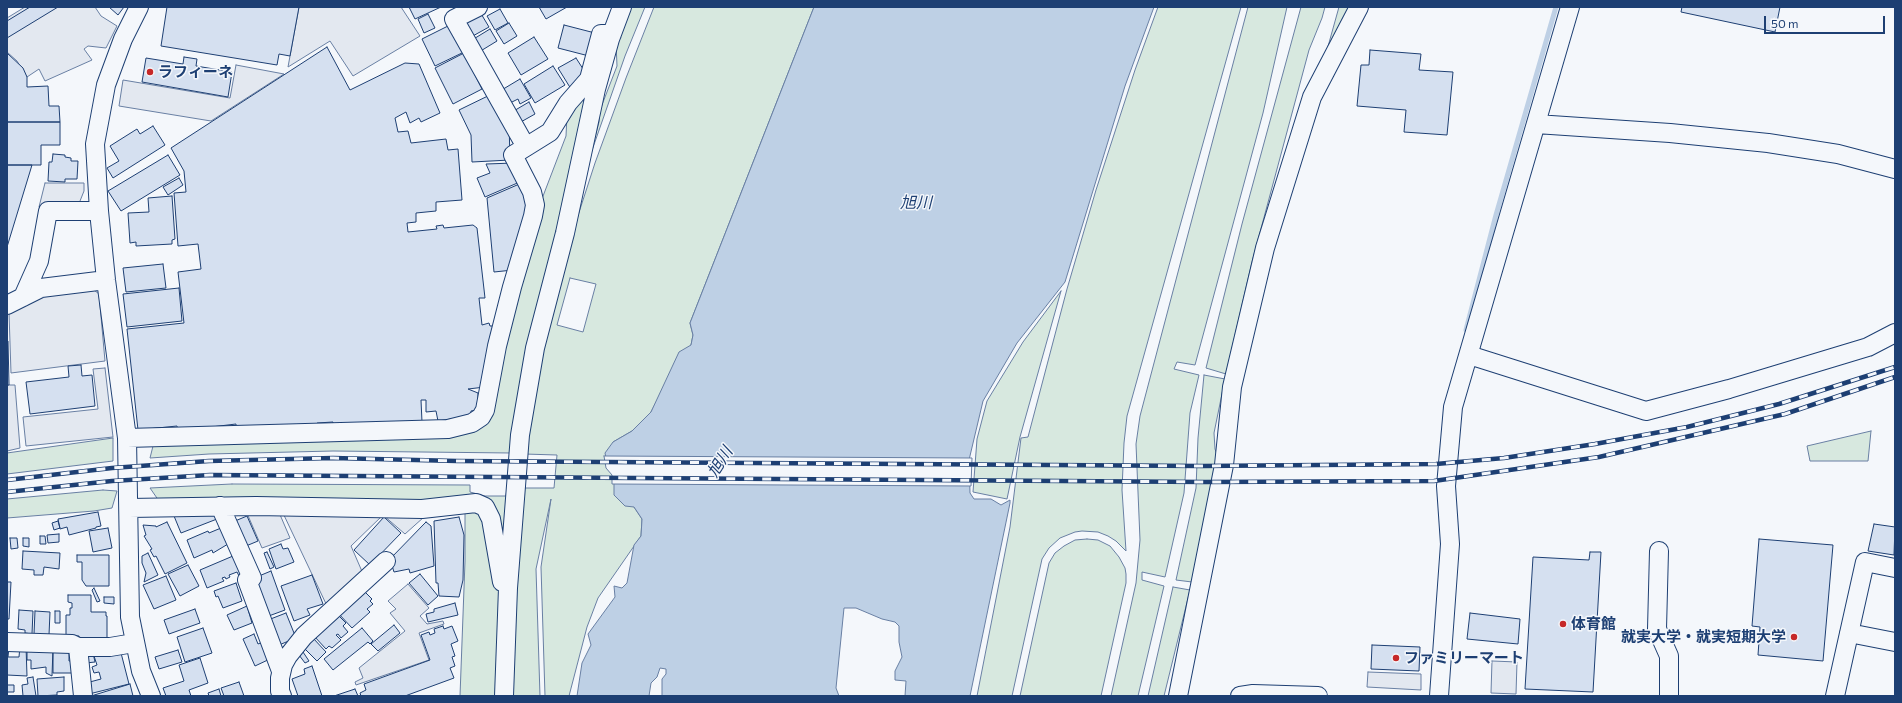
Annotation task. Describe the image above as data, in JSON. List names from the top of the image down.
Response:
{
  "water": ["旭川"],
  "places": [
    "ラフィーネ",
    "体育館",
    "就実大学・就実短期大学",
    "ファミリーマート"
  ],
  "scale_bar": "50 m"
}
